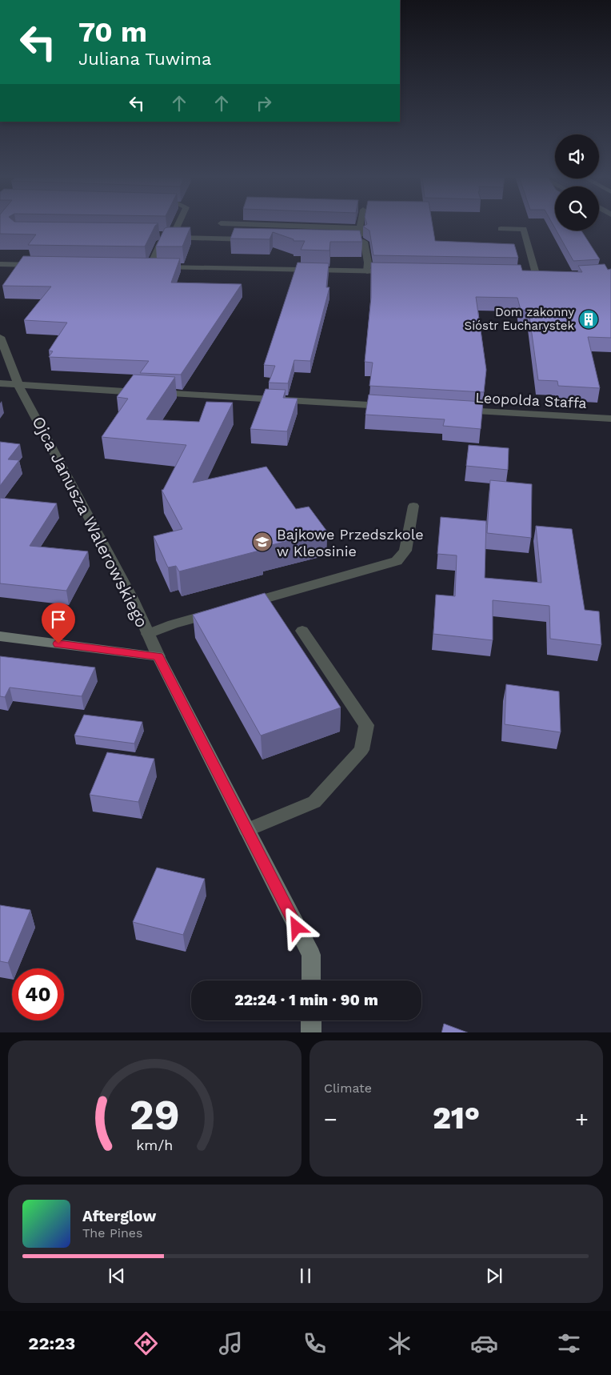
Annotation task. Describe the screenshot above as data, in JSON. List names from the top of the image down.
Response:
{
  "streets": {
    "street": ["Leopolda Staffa", "Ojca Janusza Walerowskiego"]
  },
  "places": {
    "building": ["Dom zakonny Sióstr Eucharystek"],
    "school or university": ["Bajkowe Przedszkole w Kleosinie"]
  },
  "page": {
    "turn": ["70 m", "Juliana Tuwima"],
    "limit": "40",
    "trip": "22:24 · 1 min · 90 m",
    "tile": "Climate",
    "heat": ["−", "21°", "+"],
    "song": ["Afterglow", "The Pines"],
    "tabs": "22:23",
    "gauge": ["29", "km/h"]
  }
}
